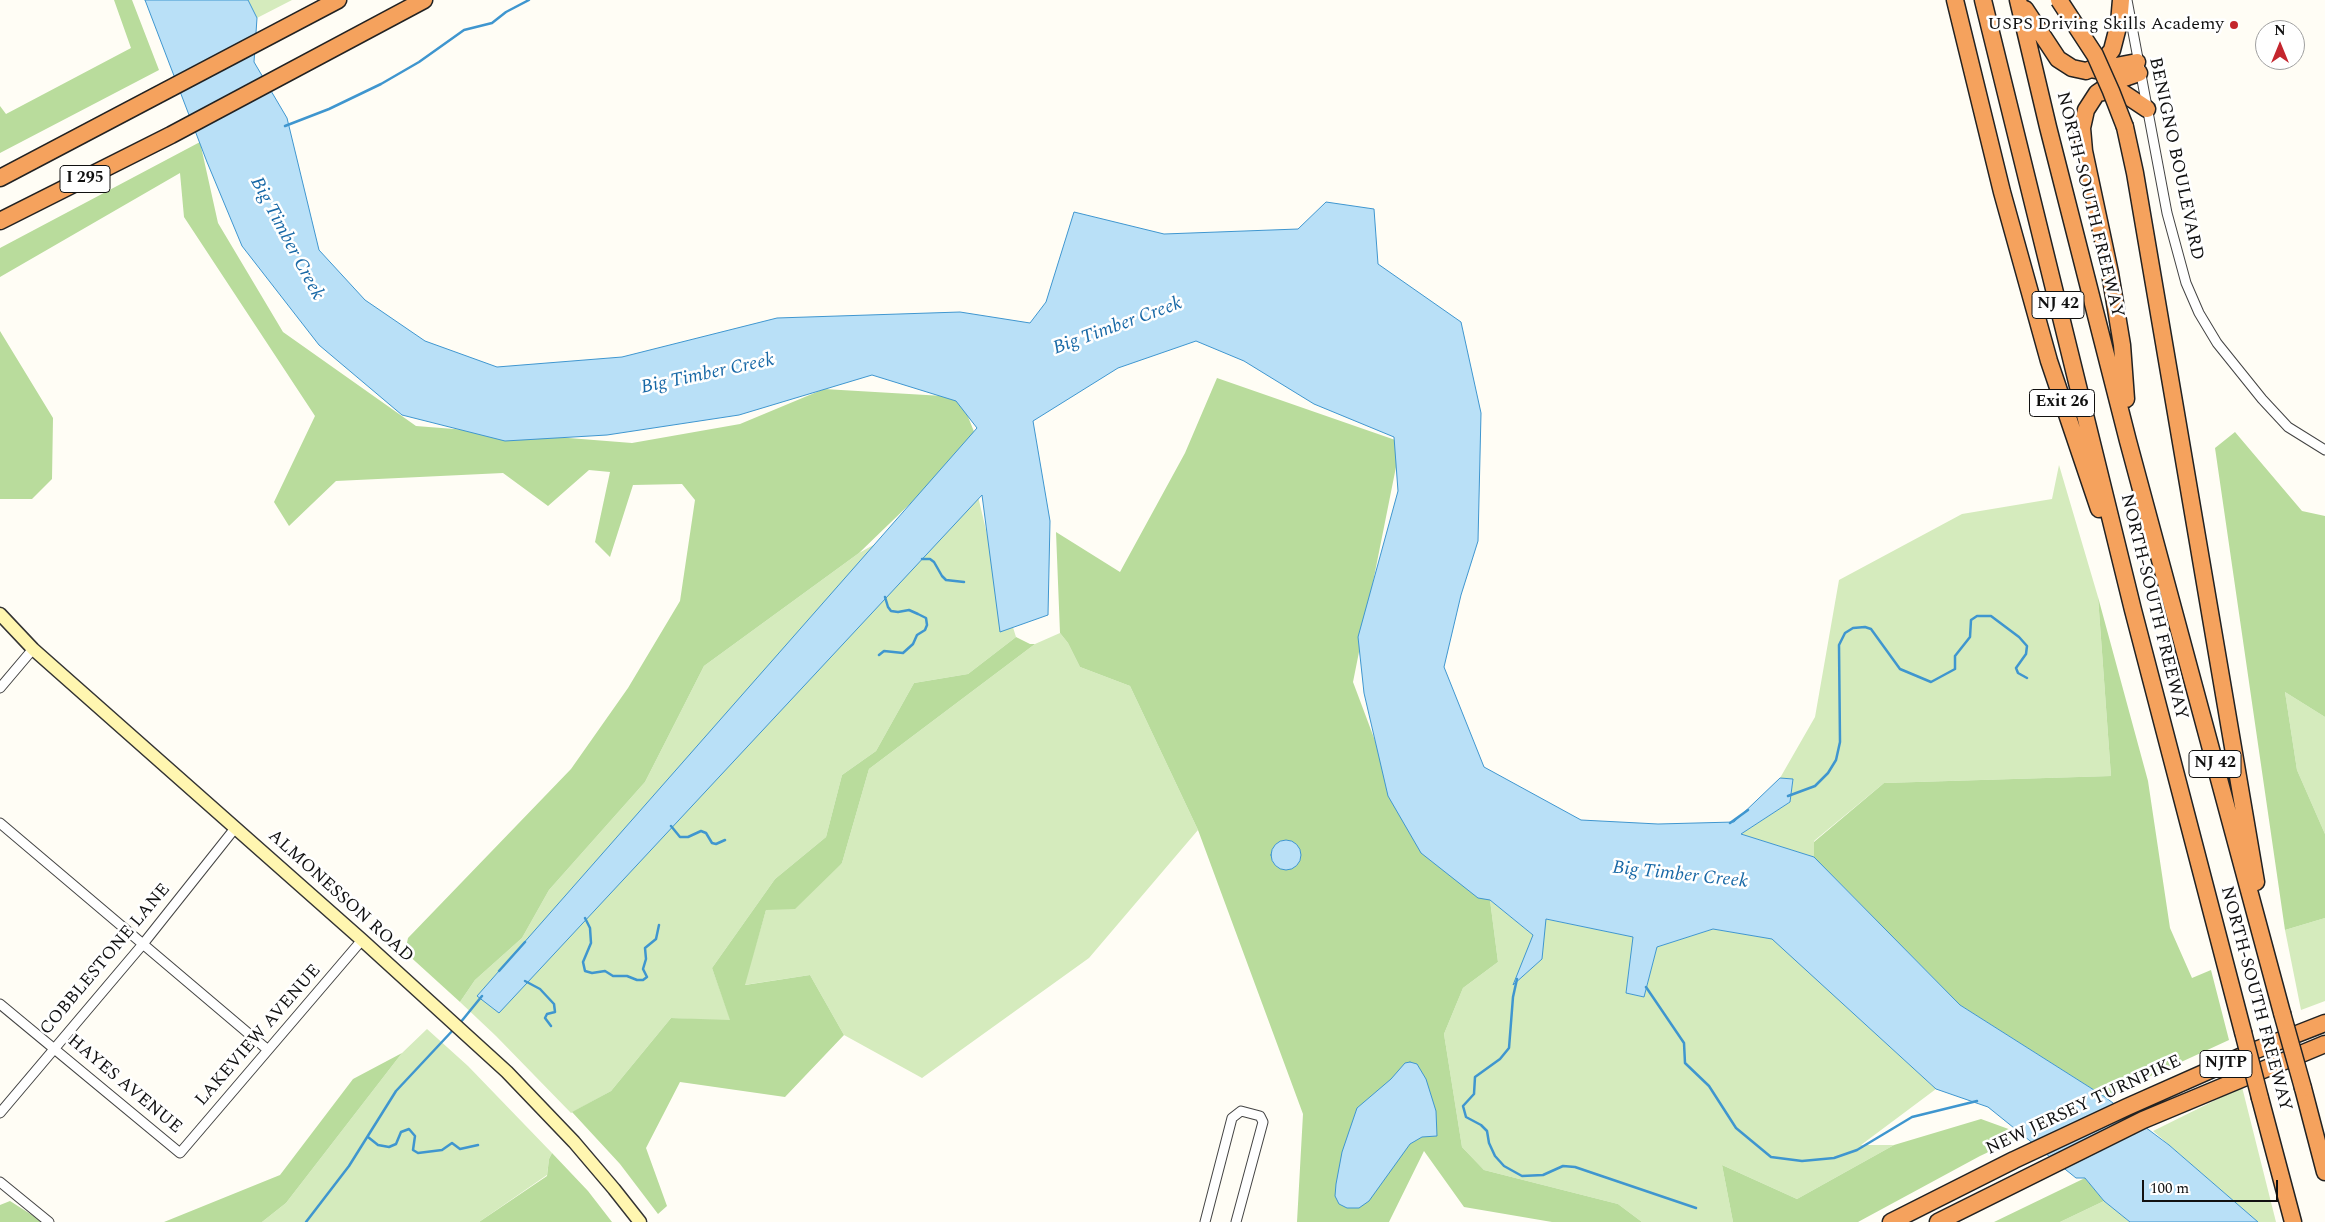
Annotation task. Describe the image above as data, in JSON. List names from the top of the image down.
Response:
{
  "streets": {
    "highway": [
      "I 295",
      "NORTH-SOUTH FREEWAY",
      "NJ 42",
      "Exit 26",
      "NJTP",
      "NEW JERSEY TURNPIKE"
    ],
    "main road": ["ALMONESSON ROAD"],
    "street": [
      "BENIGNO BOULEVARD",
      "COBBLESTONE LANE",
      "LAKEVIEW AVENUE",
      "HAYES AVENUE"
    ]
  },
  "crossings": [
    ["NORTH-SOUTH FREEWAY", "Exit 26"],
    ["ALMONESSON ROAD", "COBBLESTONE LANE"],
    ["ALMONESSON ROAD", "LAKEVIEW AVENUE"],
    ["COBBLESTONE LANE", "HAYES AVENUE"],
    ["LAKEVIEW AVENUE", "HAYES AVENUE"]
  ],
  "water": ["Big Timber Creek"],
  "places": ["USPS Driving Skills Academy"],
  "scale_bar": "100 m",
  "north": "top"
}
